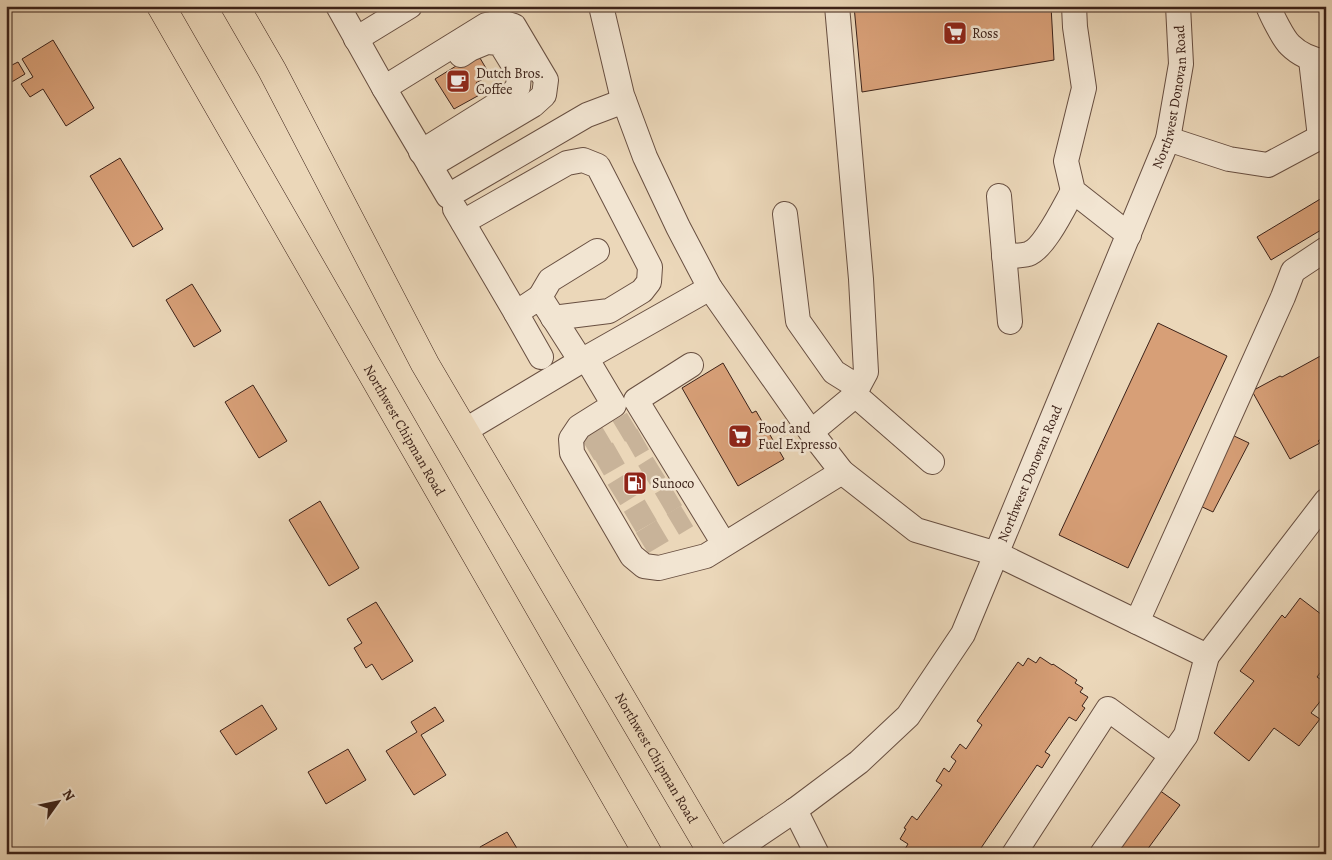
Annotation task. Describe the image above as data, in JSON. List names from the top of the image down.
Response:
{
  "streets": {
    "main road": ["Northwest Chipman Road"],
    "street": ["Northwest Donovan Road"]
  },
  "places": {
    "supermarket": ["Ross", "Food and Fuel Expresso"],
    "cafe": ["Dutch Bros. Coffee"],
    "fuel station": ["Sunoco"]
  },
  "north": "top right"
}
